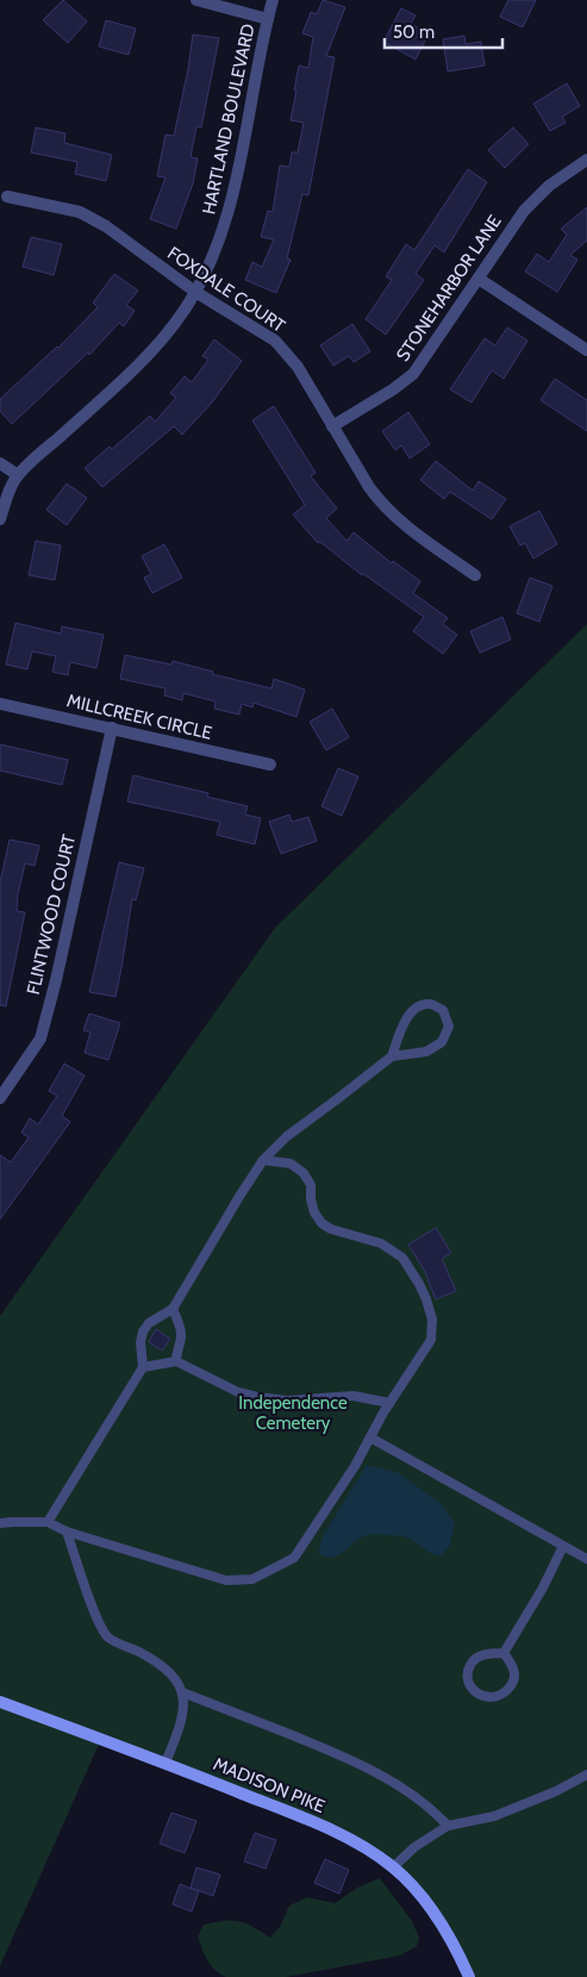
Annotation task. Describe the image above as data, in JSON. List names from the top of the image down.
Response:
{
  "streets": {
    "main road": ["MADISON PIKE"],
    "street": [
      "HARTLAND BOULEVARD",
      "STONEHARBOR LANE",
      "FOXDALE COURT",
      "MILLCREEK CIRCLE",
      "FLINTWOOD COURT"
    ]
  },
  "crossings": [
    ["HARTLAND BOULEVARD", "FOXDALE COURT"],
    ["STONEHARBOR LANE", "FOXDALE COURT"],
    ["MILLCREEK CIRCLE", "FLINTWOOD COURT"]
  ],
  "parks": ["Independence Cemetery"],
  "scale_bar": "50 m"
}
